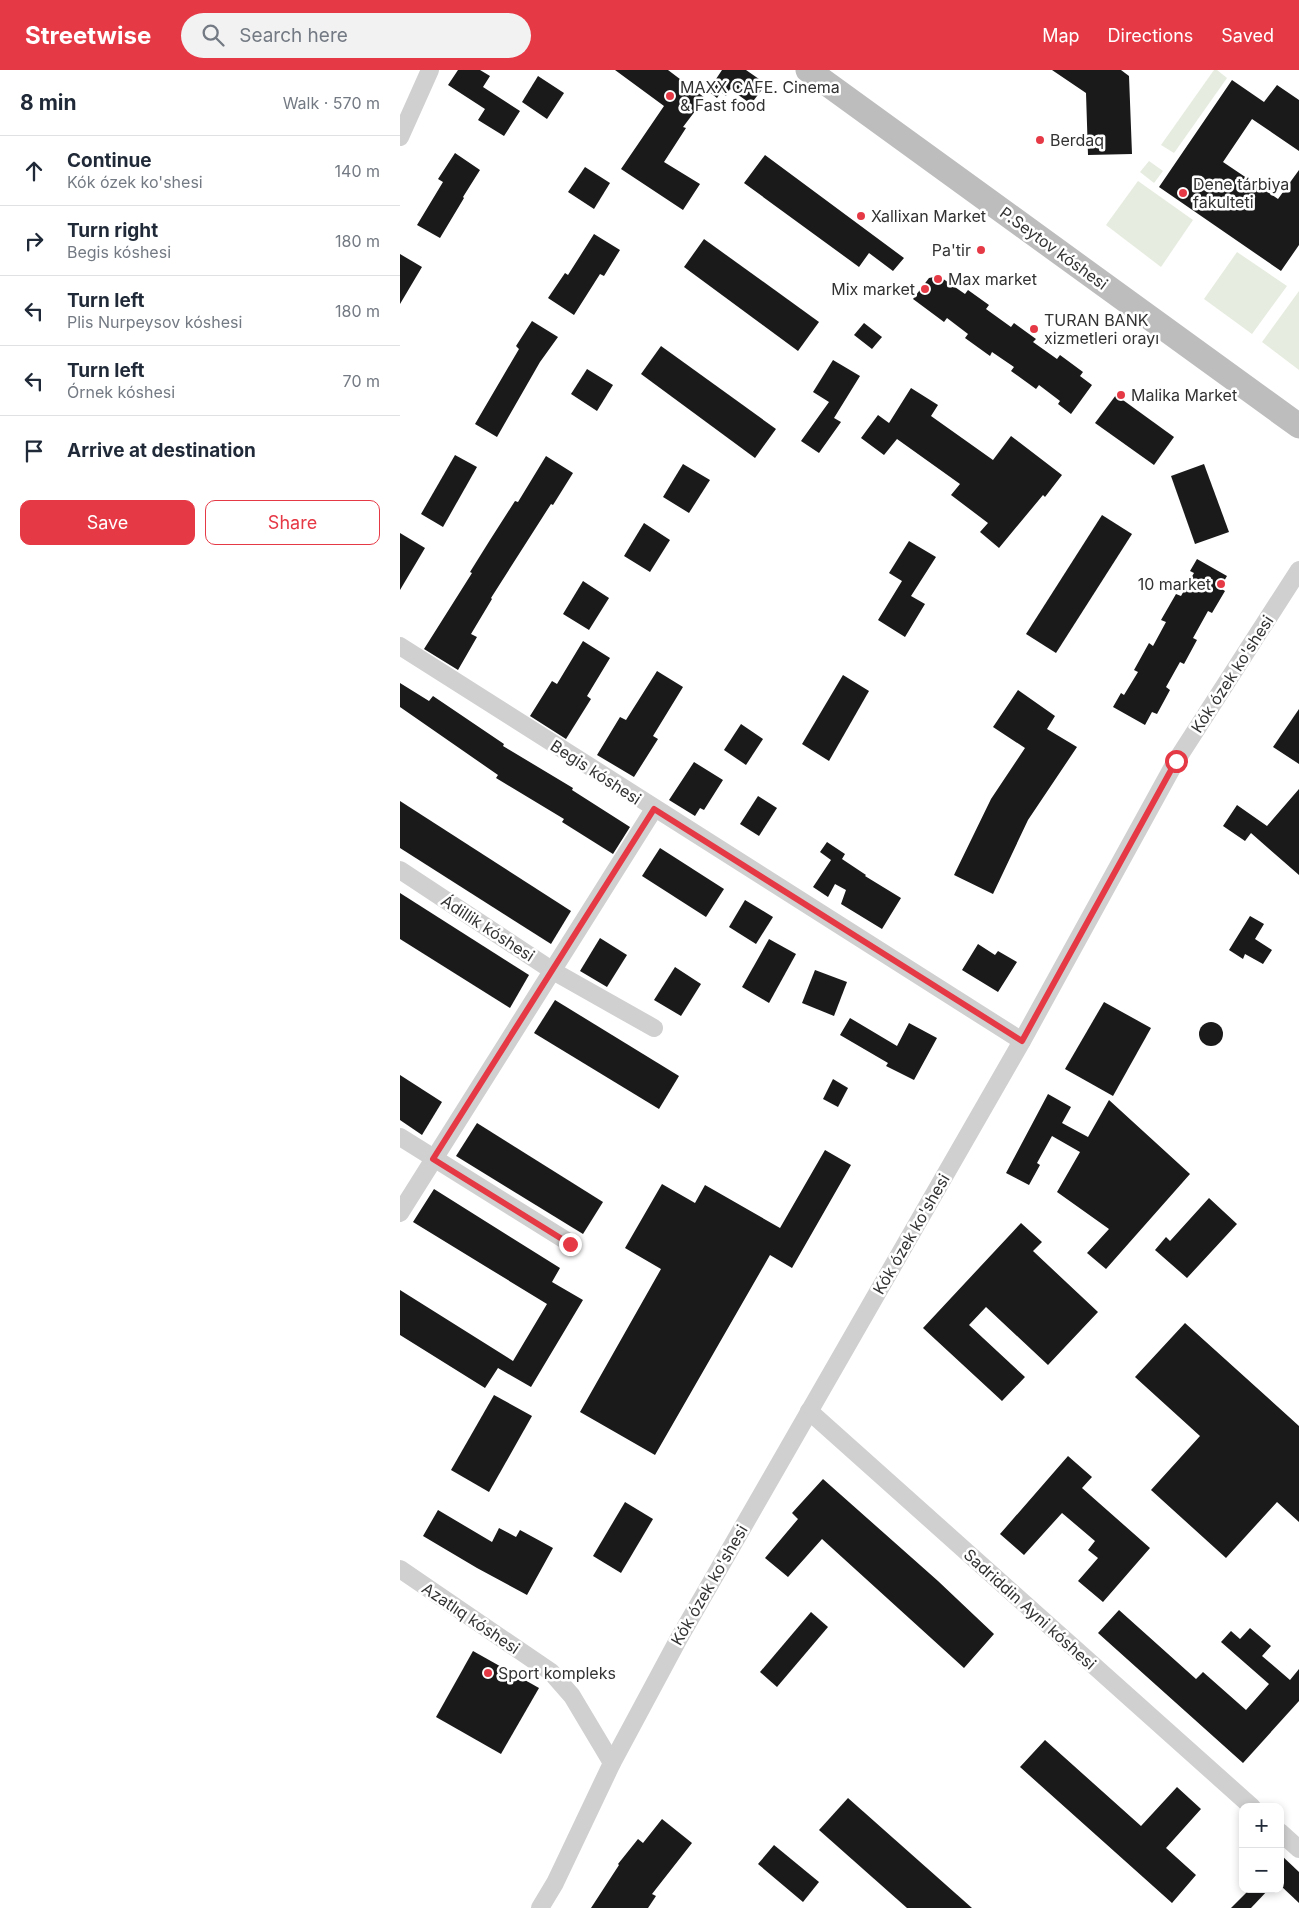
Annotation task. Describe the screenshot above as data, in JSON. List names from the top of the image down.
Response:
{
  "streets": {
    "main road": ["P.Seytov kóshesi"],
    "street": [
      "Kók ózek ko'shesi",
      "Begis kóshesi",
      "Ádillik kóshesi",
      "Sadriddin Ayni kóshesi",
      "Azatlıq kóshesi"
    ]
  },
  "crossings": [
    ["Kók ózek ko'shesi", "Begis kóshesi"],
    ["Kók ózek ko'shesi", "Sadriddin Ayni kóshesi"],
    ["Kók ózek ko'shesi", "Azatlıq kóshesi"]
  ],
  "places": [
    "MAXX CAFE. Cinema & Fast food",
    "Berdaq",
    "Dene tárbiya fakulteti",
    "Xallixan Market",
    "Pa'tir",
    "Max market",
    "Mix market",
    "TURAN BANK xizmetleri orayı",
    "Malika Market",
    "10 market",
    "Sport kompleks"
  ],
  "page": {
    "header": "Streetwise",
    "search": "Search here",
    "nav": ["Map", "Directions", "Saved"],
    "heading": ["8 min", "Walk · 570 m"],
    "list": [
      ["Continue", "Kók ózek ko'shesi", "140 m"],
      ["Turn right", "Begis kóshesi", "180 m"],
      ["Turn left", "Plis Nurpeysov kóshesi", "180 m"],
      ["Turn left", "Órnek kóshesi", "70 m"],
      "Arrive at destination"
    ],
    "buttons": ["Save", "Share"],
    "map_buttons": ["+", "−"]
  }
}
